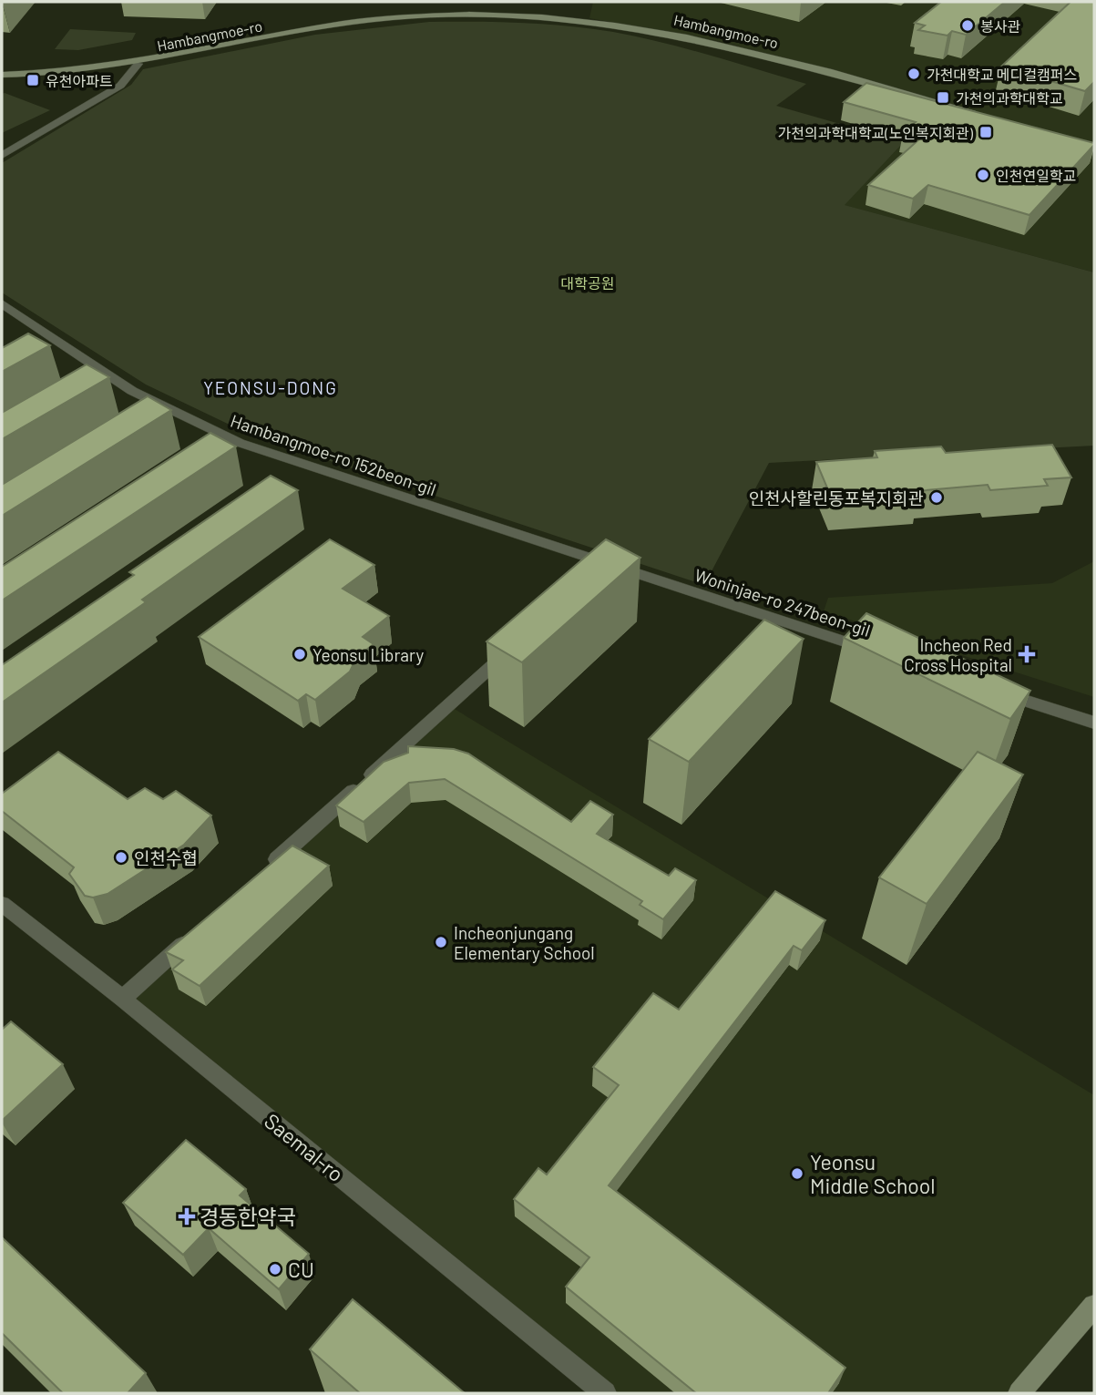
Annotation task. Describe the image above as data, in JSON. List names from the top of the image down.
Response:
{
  "streets": {
    "main road": ["Hambangmoe-ro"],
    "street": ["Hambangmoe-ro 152beon-gil", "Woninjae-ro 247beon-gil", "Saemal-ro"]
  },
  "crossings": [
    ["Hambangmoe-ro 152beon-gil", "Woninjae-ro 247beon-gil"]
  ],
  "districts": ["YEONSU-DONG"],
  "parks": ["대학공원"],
  "places": {
    "other": [
      "봉사관",
      "가천대학교 메디컬캠퍼스",
      "인천연일학교",
      "인천사할린동포복지회관",
      "Yeonsu Library",
      "인천수협",
      "Incheonjungang Elementary School",
      "Yeonsu Middle School",
      "CU"
    ],
    "transit": ["유천아파트", "가천의과학대학교", "가천의과학대학교(노인복지회관)"],
    "health": ["Incheon Red Cross Hospital", "경동한약국"]
  }
}
